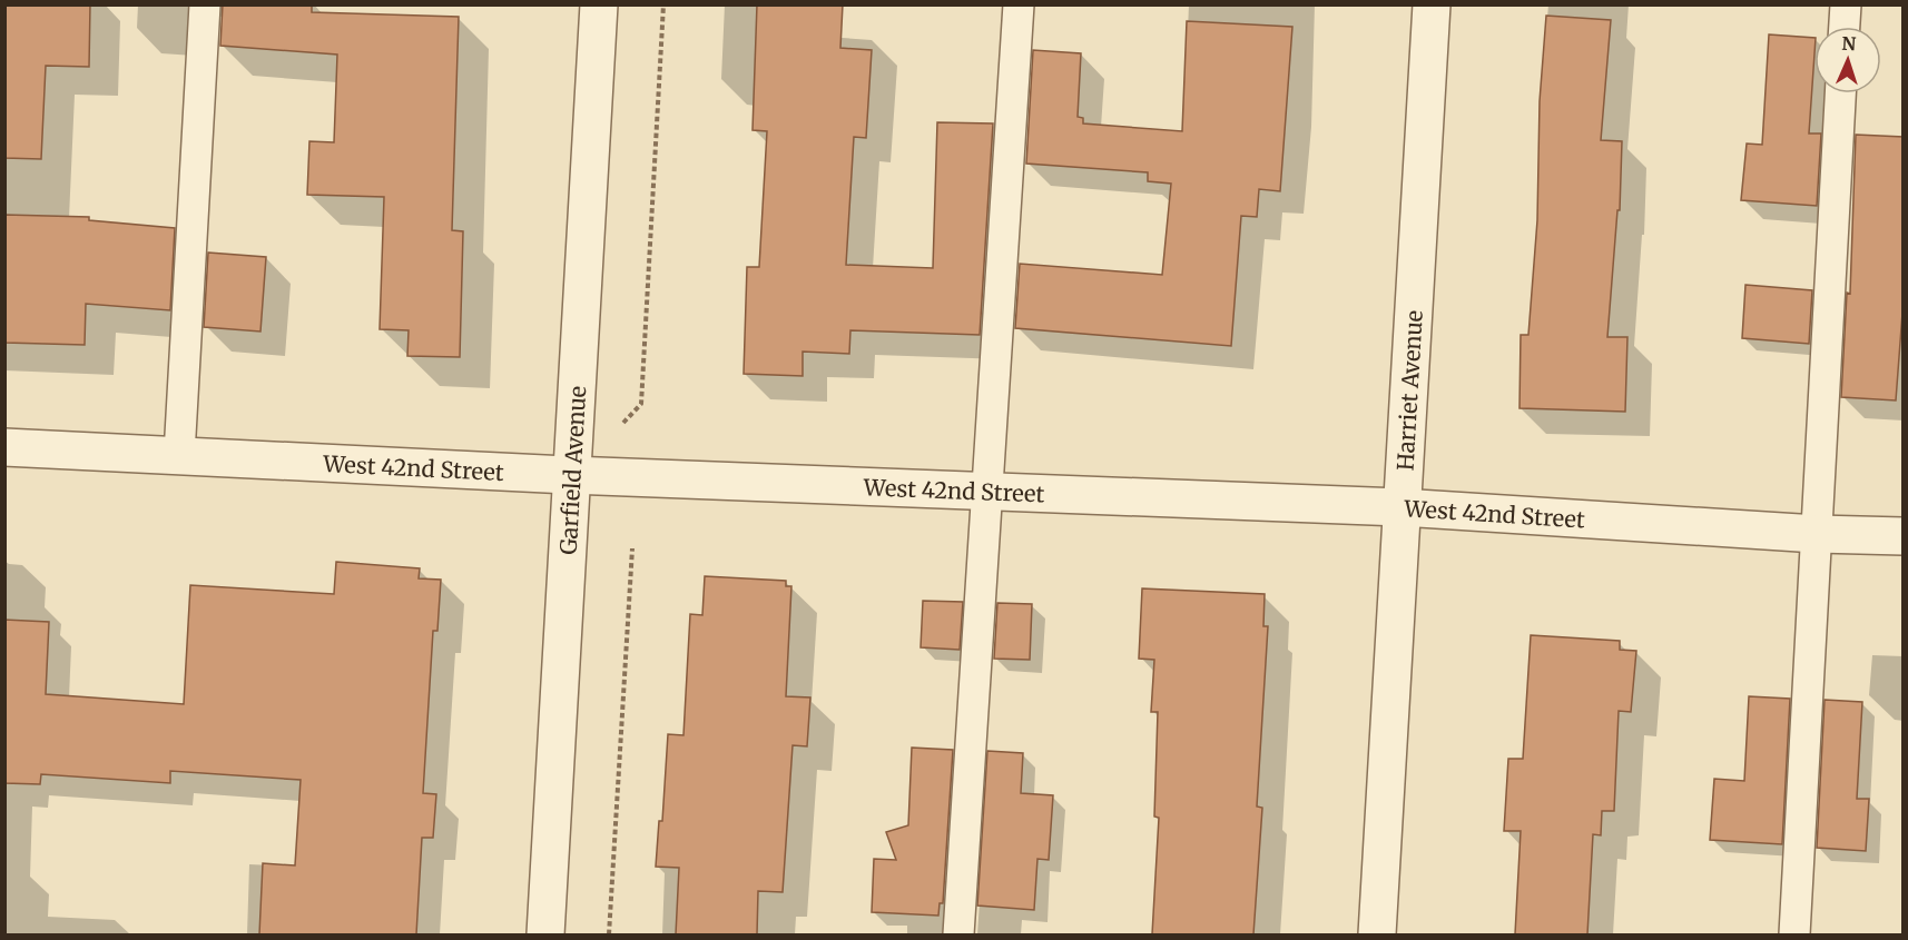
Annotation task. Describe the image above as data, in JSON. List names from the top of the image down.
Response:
{
  "streets": {
    "street": ["Harriet Avenue", "West 42nd Street", "Garfield Avenue"]
  },
  "crossings": [
    ["Harriet Avenue", "West 42nd Street"],
    ["West 42nd Street", "Garfield Avenue"]
  ],
  "north": "top"
}
